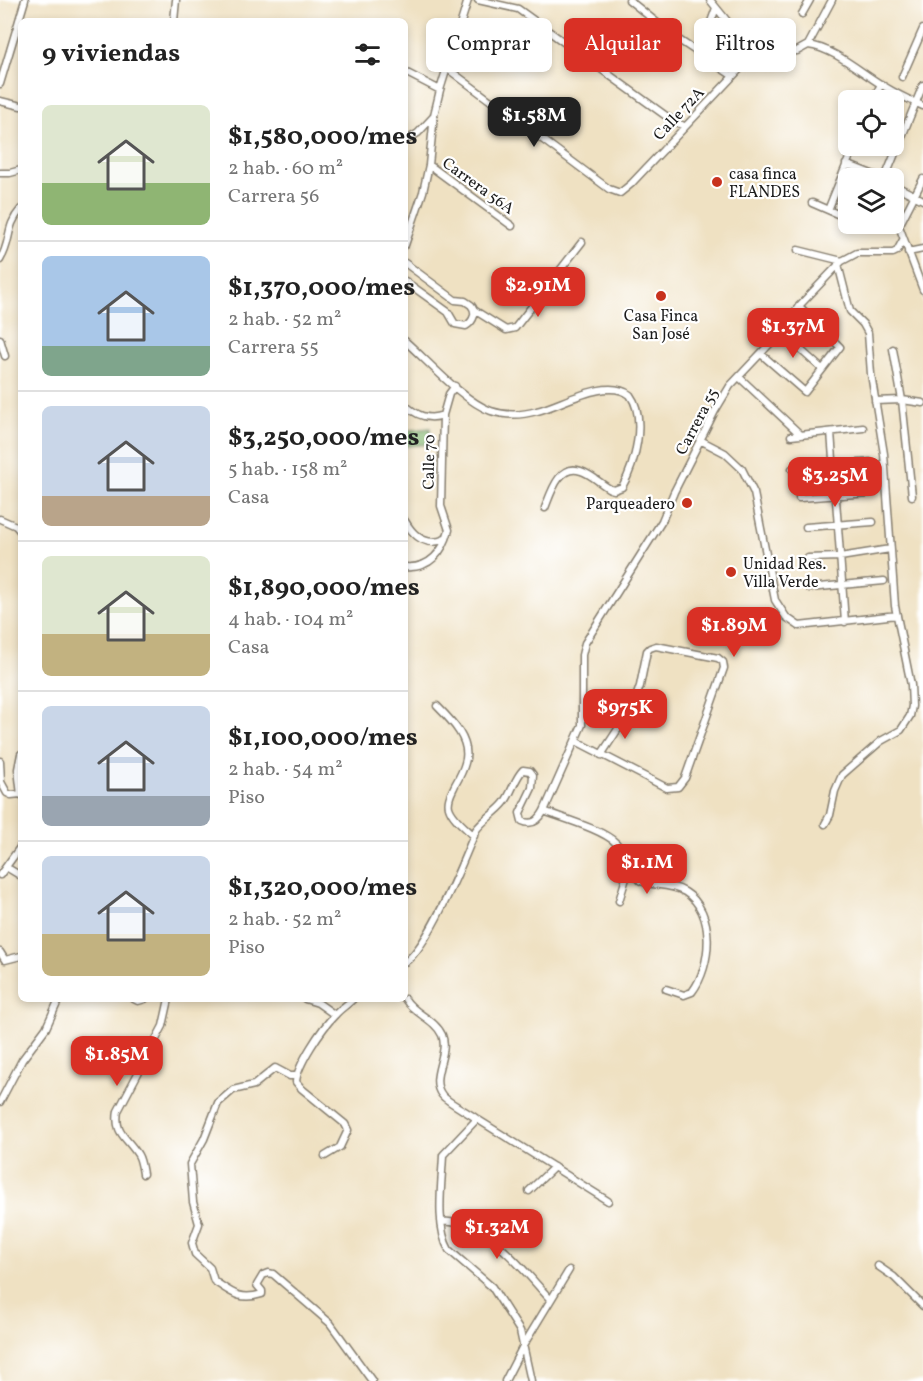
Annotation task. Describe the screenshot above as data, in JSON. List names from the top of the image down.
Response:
{
  "streets": {
    "street": [
      "Calle 72A",
      "Carrera 56A",
      "Carrera 55",
      "Calle 70"
    ]
  },
  "places": [
    "casa finca FLANDES",
    "Casa Finca San José",
    "Parqueadero",
    "Unidad Res. Villa Verde"
  ],
  "page": {
    "chip": ["Comprar", "Alquilar", "Filtros"],
    "heading": "9 viviendas",
    "list": [
      {
        "name": "$1,580,000/mes",
        "note": "2 hab. · 60 m² · Carrera 56"
      },
      {
        "name": "$1,370,000/mes",
        "note": "2 hab. · 52 m² · Carrera 55"
      },
      {
        "name": "$3,250,000/mes",
        "note": "5 hab. · 158 m² · Casa"
      },
      {
        "name": "$1,890,000/mes",
        "note": "4 hab. · 104 m² · Casa"
      },
      {
        "name": "$1,100,000/mes",
        "note": "2 hab. · 54 m² · Piso"
      },
      {
        "name": "$1,320,000/mes",
        "note": "2 hab. · 52 m² · Piso"
      }
    ],
    "price": [
      "$1.58M",
      "$2.91M",
      "$1.37M",
      "$3.25M",
      "$1.89M",
      "$975K",
      "$1.1M",
      "$1.85M",
      "$1.32M"
    ]
  }
}
